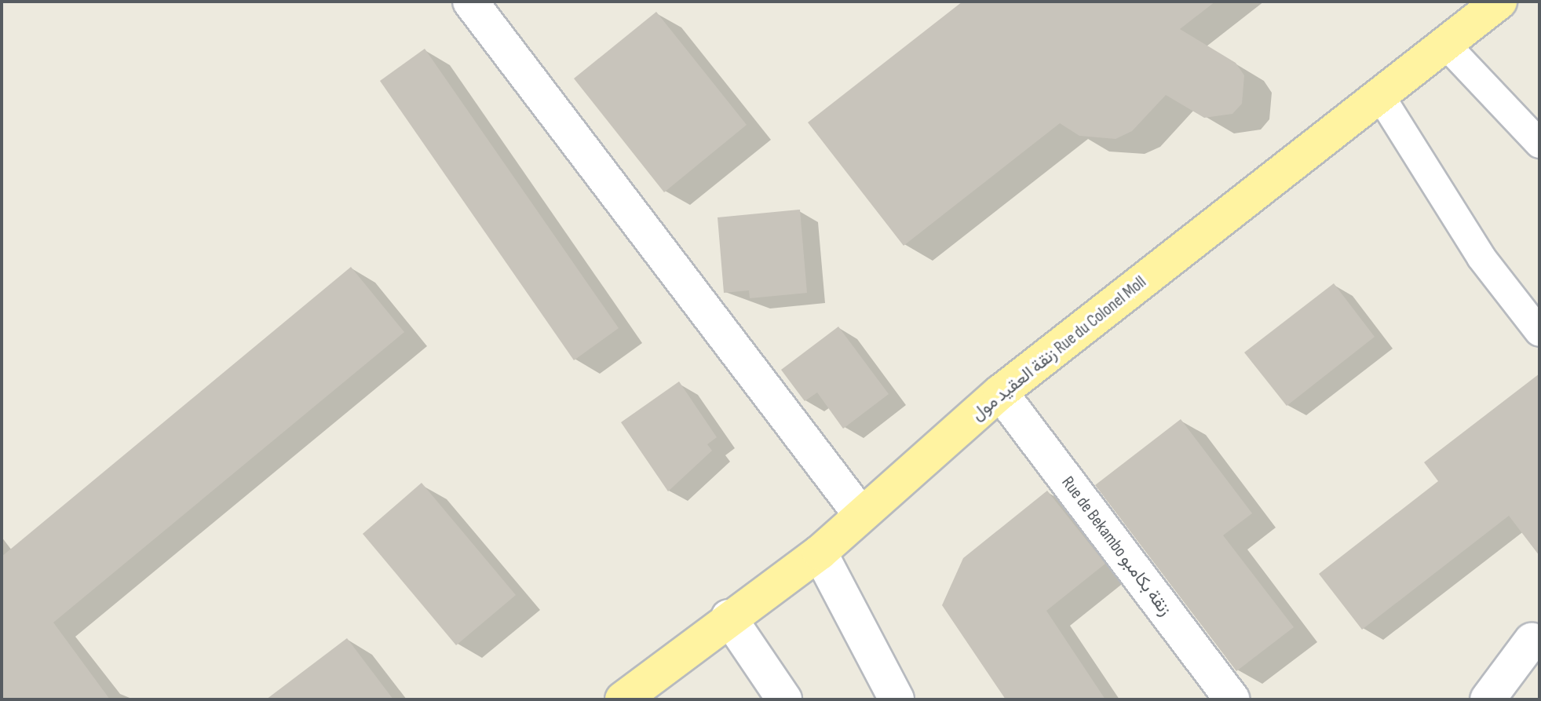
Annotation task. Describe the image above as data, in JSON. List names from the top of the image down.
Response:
{
  "streets": {
    "main road": ["زنقة العقيد مول Rue du Colonel Moll"],
    "street": ["Rue de Bekambo زنقة بكامبو"]
  },
  "crossings": [
    ["زنقة العقيد مول Rue du Colonel Moll", "Rue de Bekambo زنقة بكامبو"]
  ]
}
